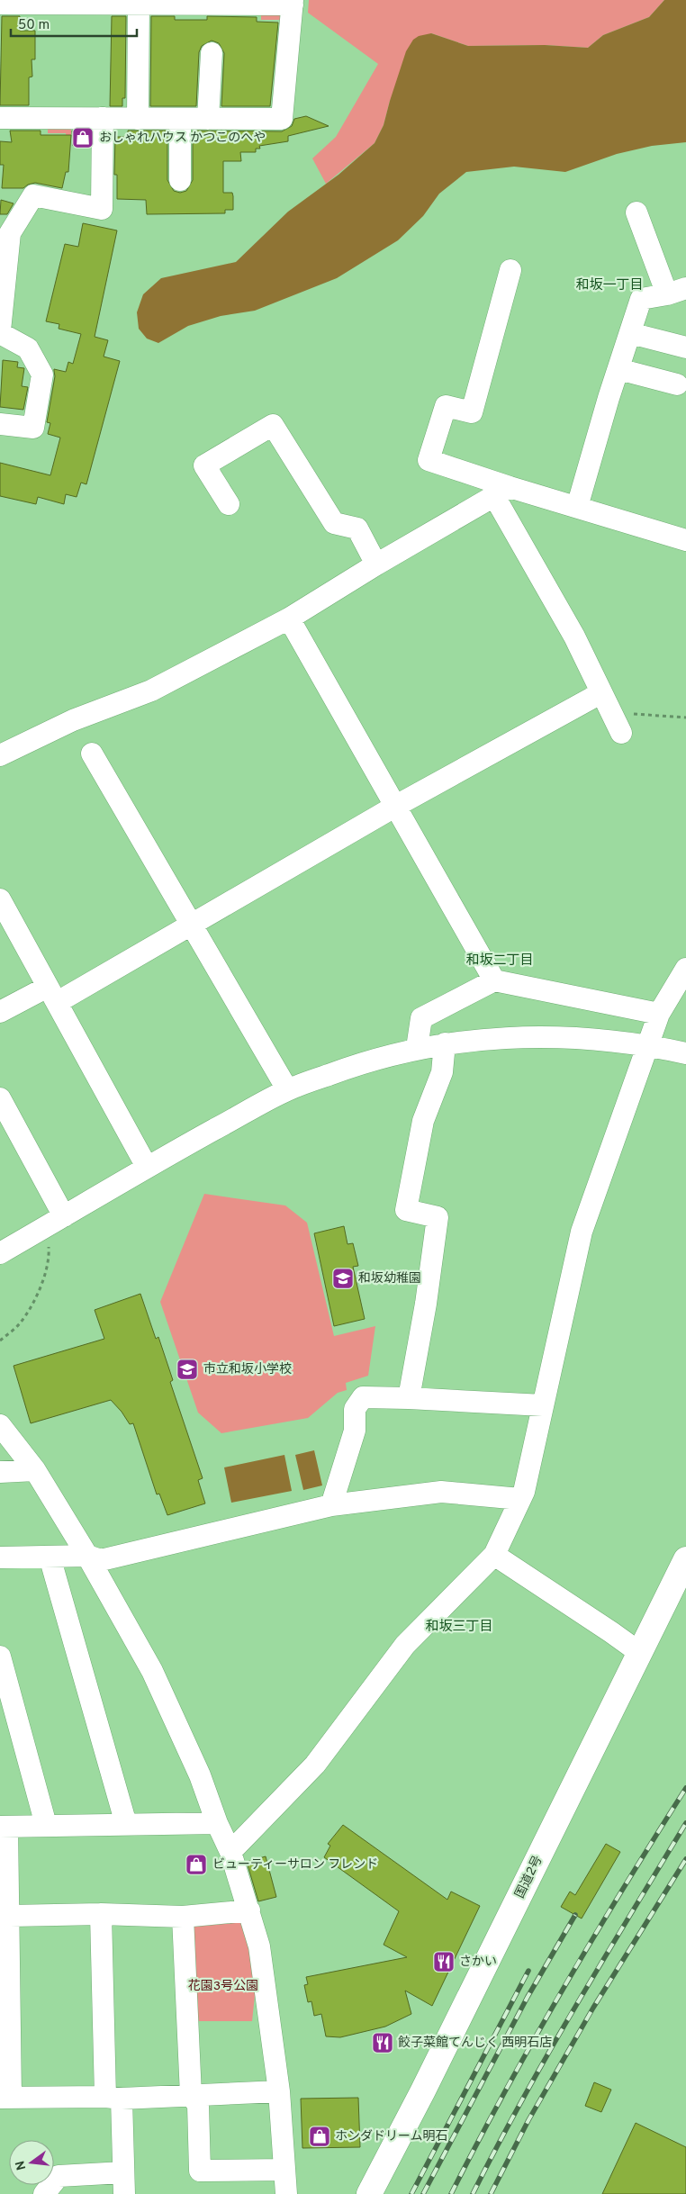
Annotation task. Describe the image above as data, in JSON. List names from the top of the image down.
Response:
{
  "streets": {
    "highway": ["国道2号"]
  },
  "districts": ["和坂一丁目", "和坂二丁目", "和坂三丁目"],
  "parks": ["花園3号公園"],
  "places": {
    "shop": ["おしゃれハウス かつこのへや", "ビューティーサロン フレンド", "ホンダドリーム明石"],
    "school or university": ["和坂幼稚園", "市立和坂小学校"],
    "restaurant": ["さかい", "餃子菜館てんじく 西明石店"]
  },
  "scale_bar": "50 m",
  "north": "left"
}
